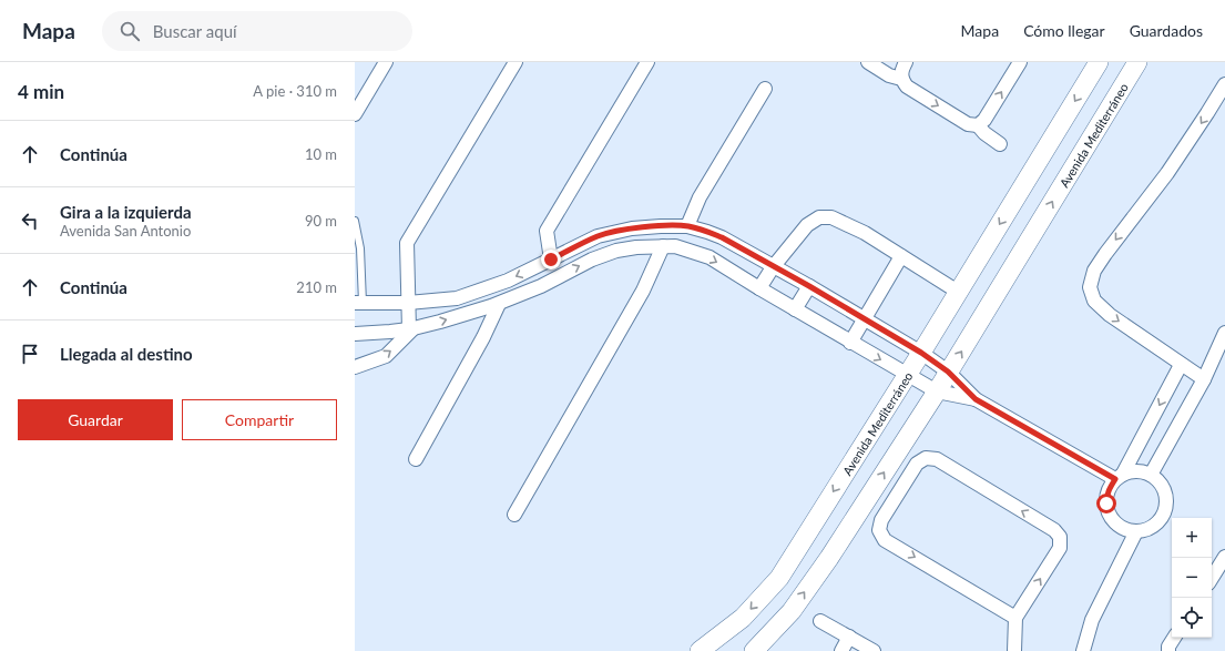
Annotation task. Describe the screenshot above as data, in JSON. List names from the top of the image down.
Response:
{
  "streets": {
    "street": ["Avenida Mediterráneo"]
  },
  "page": {
    "header": "Mapa",
    "search": "Buscar aquí",
    "nav": ["Mapa", "Cómo llegar", "Guardados"],
    "heading": ["4 min", "A pie · 310 m"],
    "list": [
      ["Continúa", "10 m"],
      ["Gira a la izquierda", "Avenida San Antonio", "90 m"],
      ["Continúa", "210 m"],
      "Llegada al destino"
    ],
    "buttons": ["Guardar", "Compartir"],
    "map_buttons": ["+", "−"]
  }
}
